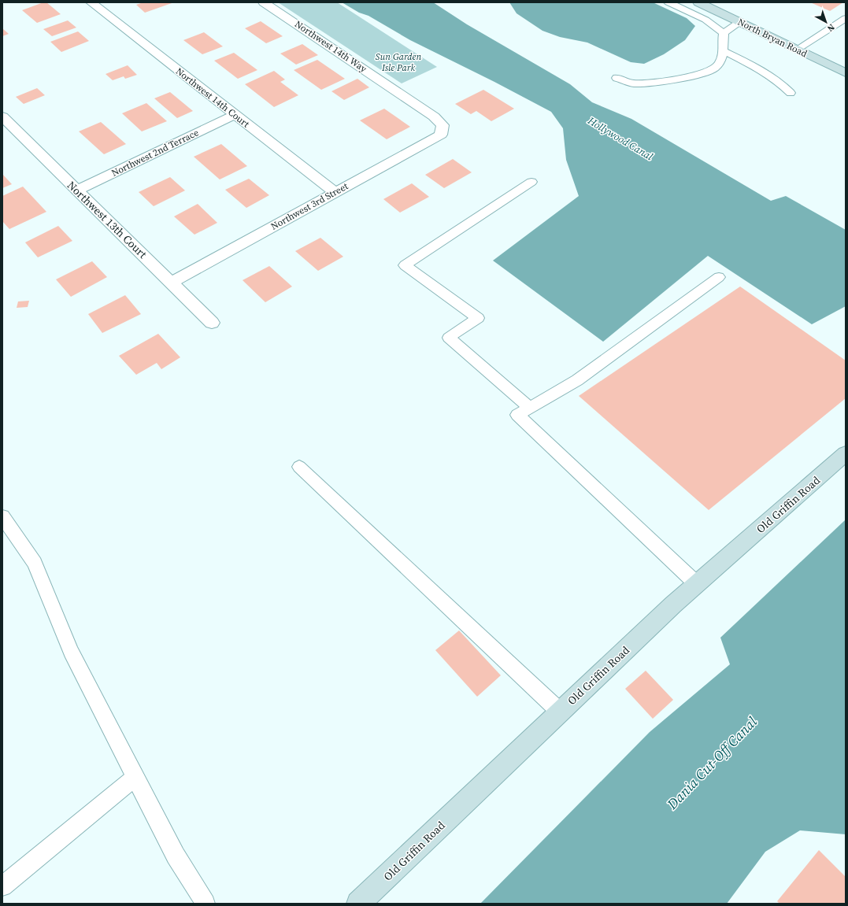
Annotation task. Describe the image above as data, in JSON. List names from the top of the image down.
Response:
{
  "streets": {
    "street": [
      "North Bryan Road",
      "Northwest 14th Way",
      "Northwest 14th Court",
      "Northwest 2nd Terrace",
      "Northwest 3rd Street",
      "Northwest 13th Court",
      "Old Griffin Road"
    ]
  },
  "crossings": [
    ["Northwest 14th Way", "Northwest 3rd Street"],
    ["Northwest 14th Court", "Northwest 2nd Terrace"],
    ["Northwest 14th Court", "Northwest 3rd Street"],
    ["Northwest 2nd Terrace", "Northwest 13th Court"],
    ["Northwest 3rd Street", "Northwest 13th Court"]
  ],
  "water": ["Hollywood Canal", "Dania Cut-Off Canal"],
  "parks": ["Sun Garden Isle Park"],
  "north": "bottom right"
}
